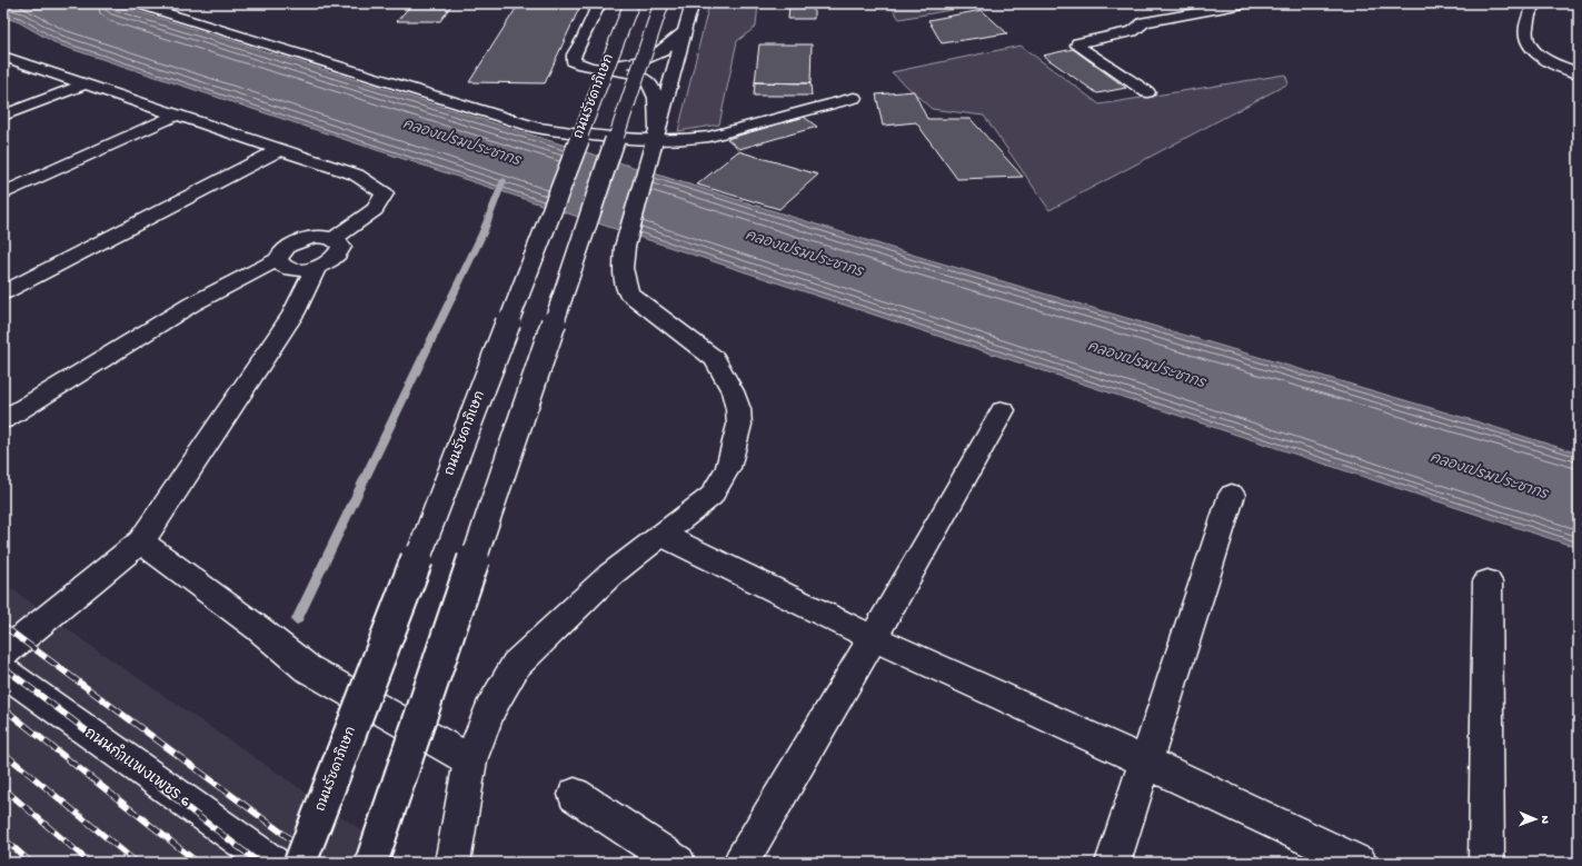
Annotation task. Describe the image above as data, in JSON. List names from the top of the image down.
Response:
{
  "streets": {
    "street": ["ถนนรัชดาภิเษก", "ถนนกำแพงเพชร 6"]
  },
  "water": ["คลองเปรมประชากร"],
  "north": "right"
}
